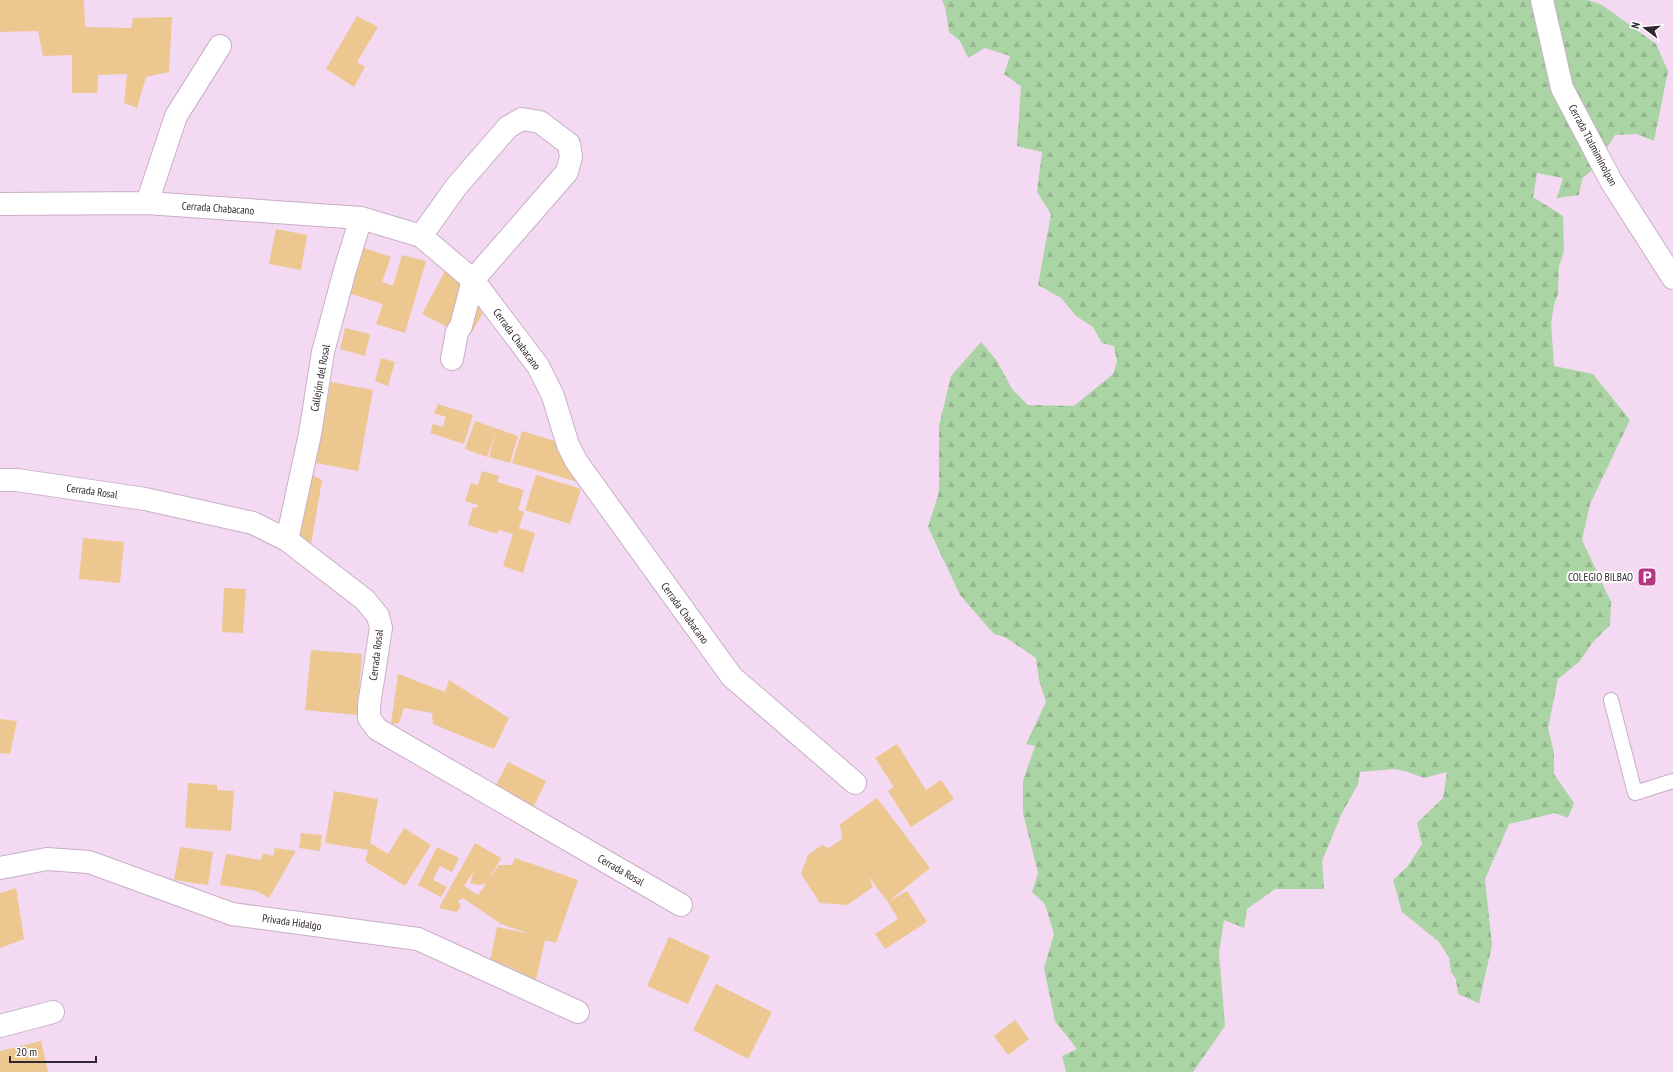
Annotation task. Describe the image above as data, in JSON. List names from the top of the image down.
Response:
{
  "streets": {
    "street": [
      "Cerrada Tlalmiminolpan",
      "Cerrada Chabacano",
      "Callejón del Rosal",
      "Cerrada Rosal",
      "Privada Hidalgo"
    ]
  },
  "crossings": [
    ["Cerrada Chabacano", "Callejón del Rosal"],
    ["Callejón del Rosal", "Cerrada Rosal"]
  ],
  "places": {
    "parking": ["COLEGIO BILBAO"]
  },
  "scale_bar": "20 m",
  "north": "left"
}
